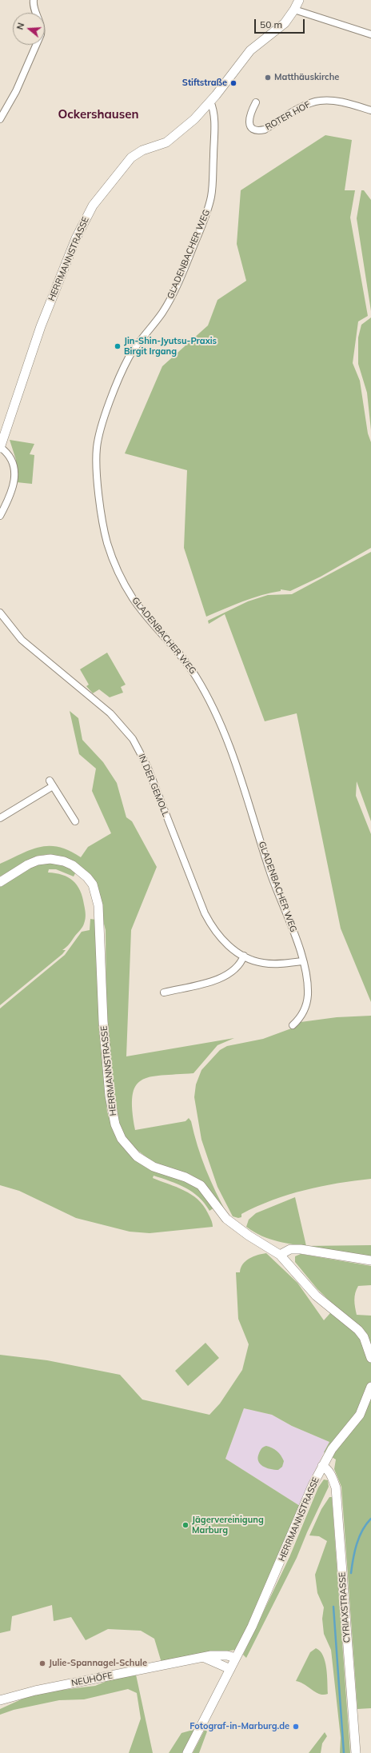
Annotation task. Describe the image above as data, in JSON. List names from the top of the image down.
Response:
{
  "streets": {
    "street": [
      "ROTER HOF",
      "GLADENBACHER WEG",
      "HERRMANNSTRASSE",
      "IN DER GEMOLL",
      "CYRIAXSTRASSE",
      "NEUHÖFE"
    ]
  },
  "crossings": [
    ["GLADENBACHER WEG", "HERRMANNSTRASSE"],
    ["GLADENBACHER WEG", "IN DER GEMOLL"],
    ["HERRMANNSTRASSE", "CYRIAXSTRASSE"],
    ["HERRMANNSTRASSE", "NEUHÖFE"]
  ],
  "districts": ["Ockershausen"],
  "places": [
    "Matthäuskirche",
    "Stiftstraße",
    "Jin-Shin-Jyutsu-Praxis Birgit Irgang",
    "Jägervereinigung Marburg",
    "Julie-Spannagel-Schule",
    "Fotograf-in-Marburg.de"
  ],
  "scale_bar": "50 m",
  "north": "left"
}
